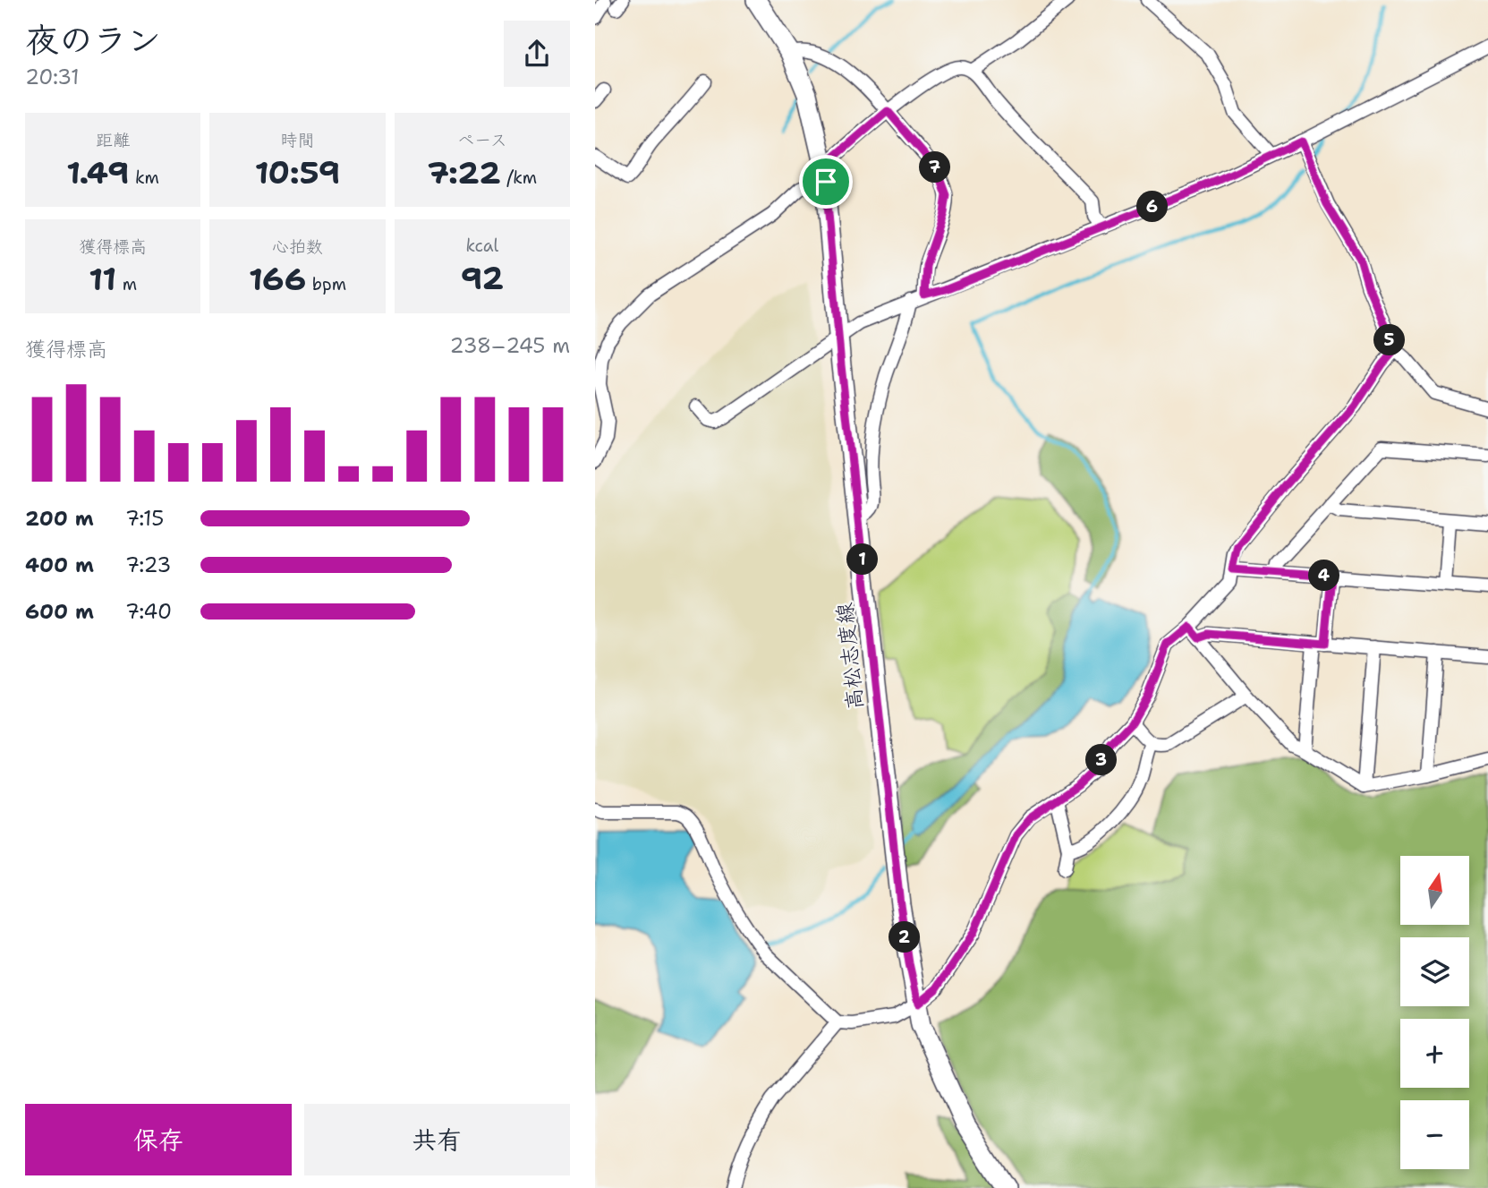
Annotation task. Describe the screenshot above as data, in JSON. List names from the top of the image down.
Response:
{
  "streets": {
    "main road": ["高松志度線"]
  },
  "north": "top",
  "page": {
    "heading": ["夜のラン", "20:31"],
    "stats": [
      ["距離", "1.49 km"],
      ["時間", "10:59"],
      ["ペース", "7:22 /km"],
      ["獲得標高", "11 m"],
      ["心拍数", "166 bpm"],
      ["kcal", "92"]
    ],
    "pins": [
      "7",
      "6",
      "5",
      "1",
      "4",
      "3",
      "2"
    ],
    "chart": ["獲得標高", "238–245 m"],
    "list": [
      {
        "name": "200 m",
        "note": "7:15"
      },
      {
        "name": "400 m",
        "note": "7:23"
      },
      {
        "name": "600 m",
        "note": "7:40"
      }
    ],
    "map_buttons": ["+", "−"],
    "buttons": ["保存", "共有"]
  }
}
